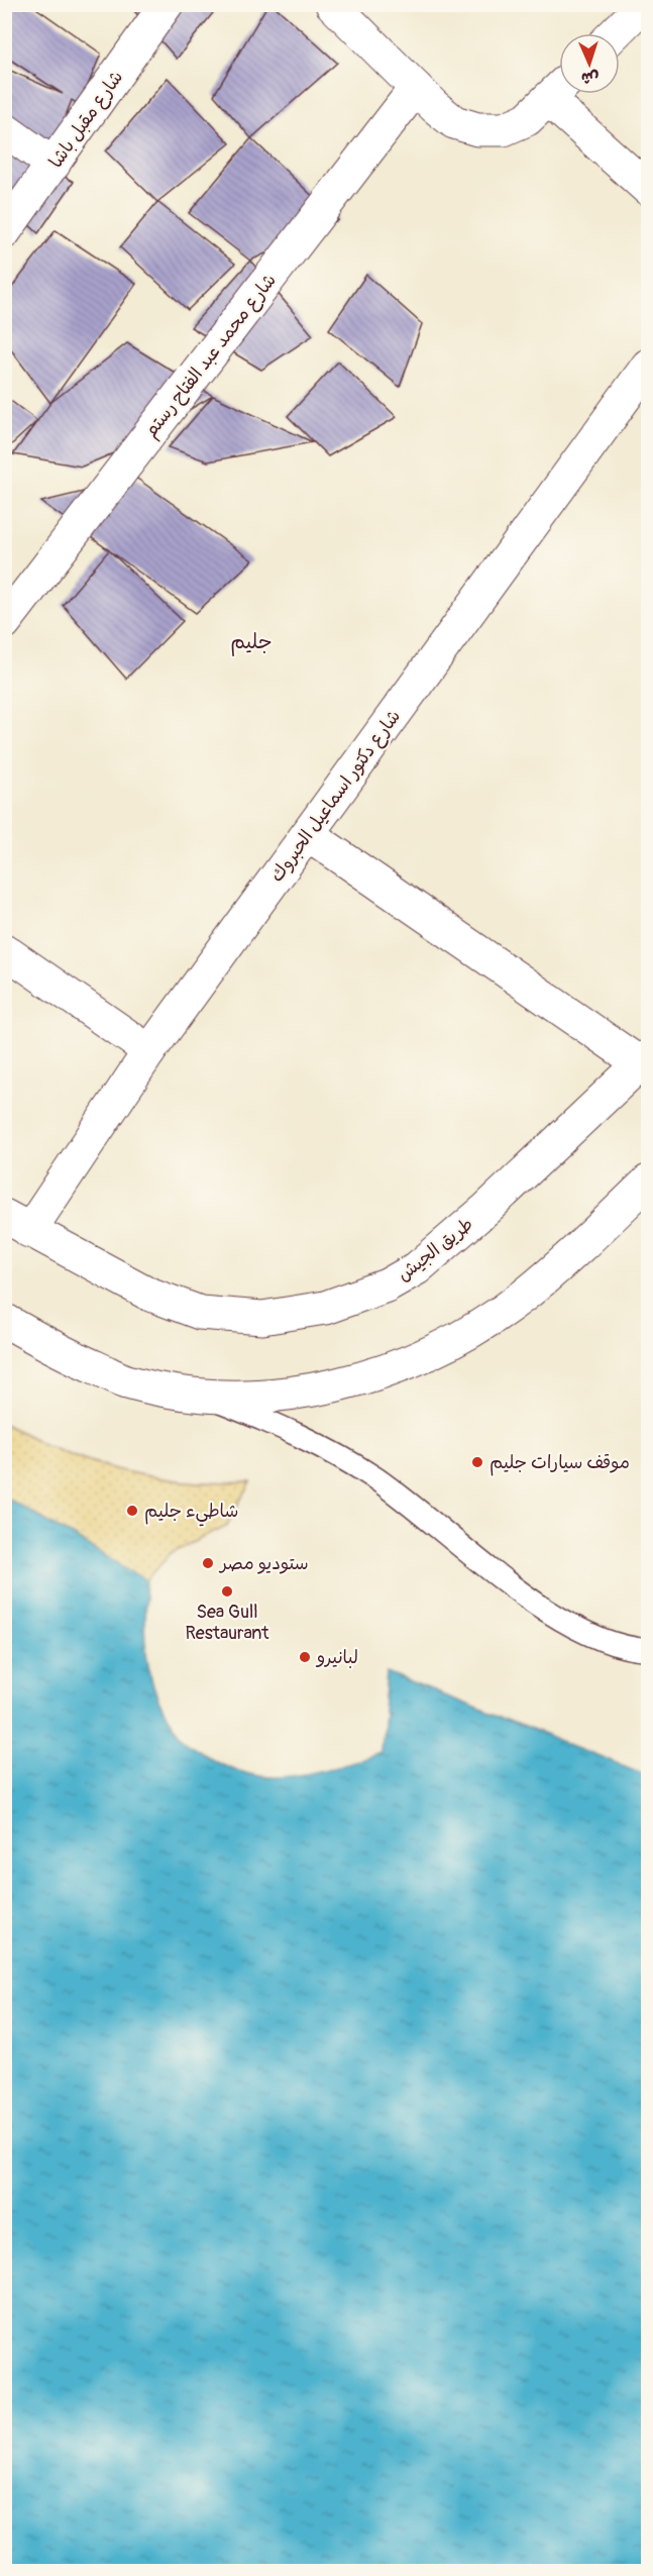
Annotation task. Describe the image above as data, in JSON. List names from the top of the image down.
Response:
{
  "streets": {
    "main road": [
      "شارع مقبل باشا",
      "شارع محمد عبد الفتاح رستم",
      "شارع دكتور اسماعيل الحبروك",
      "طريق الجيش"
    ]
  },
  "crossings": [
    ["شارع دكتور اسماعيل الحبروك", "طريق الجيش"]
  ],
  "districts": ["جليم"],
  "places": [
    "موقف سيارات جليم",
    "شاطيء جليم",
    "ستوديو مصر",
    "Sea Gull Restaurant",
    "لبانيرو"
  ],
  "north": "bottom"
}
